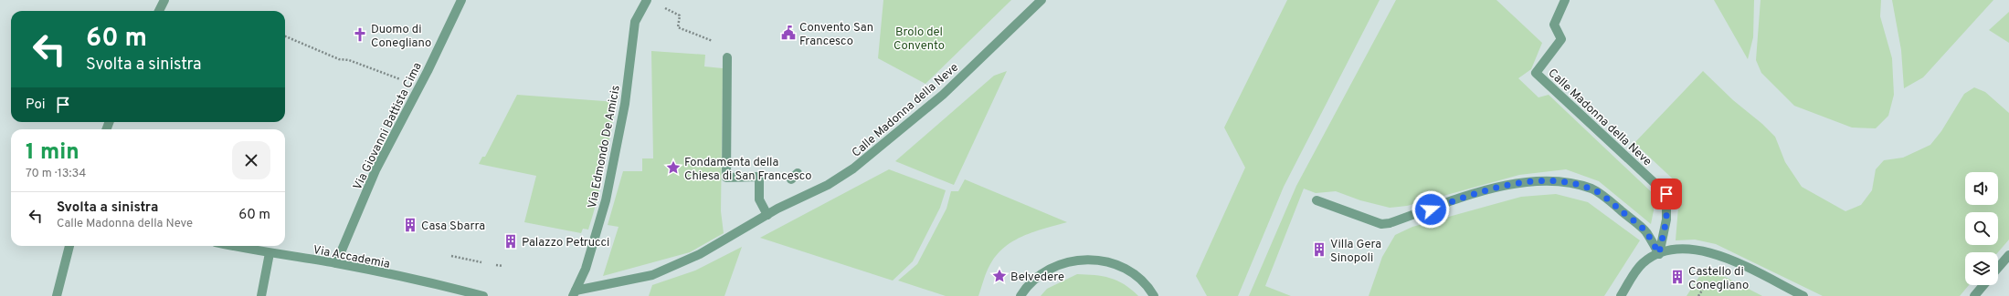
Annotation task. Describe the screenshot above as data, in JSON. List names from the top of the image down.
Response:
{
  "streets": {
    "street": [
      "Calle Madonna della Neve",
      "Via Giovanni Battista Cima",
      "Via Edmondo De Amicis",
      "Via Accademia"
    ]
  },
  "crossings": [
    ["Calle Madonna della Neve", "Via Edmondo De Amicis"],
    ["Via Giovanni Battista Cima", "Via Accademia"]
  ],
  "parks": ["Brolo del Convento"],
  "places": {
    "public building": ["Convento San Francesco"],
    "church": ["Duomo di Conegliano"],
    "place": ["Fondamenta della Chiesa di San Francesco", "Belvedere"],
    "building": [
      "Casa Sbarra",
      "Palazzo Petrucci",
      "Villa Gera Sinopoli",
      "Castello di Conegliano"
    ]
  },
  "page": {
    "turn": ["60 m", "Svolta a sinistra"],
    "then": "Poi",
    "heading": ["1 min", "70 m · 13:34"],
    "list": [
      {
        "name": "Svolta a sinistra",
        "note": "Calle Madonna della Neve",
        "value": "60 m"
      }
    ]
  }
}
